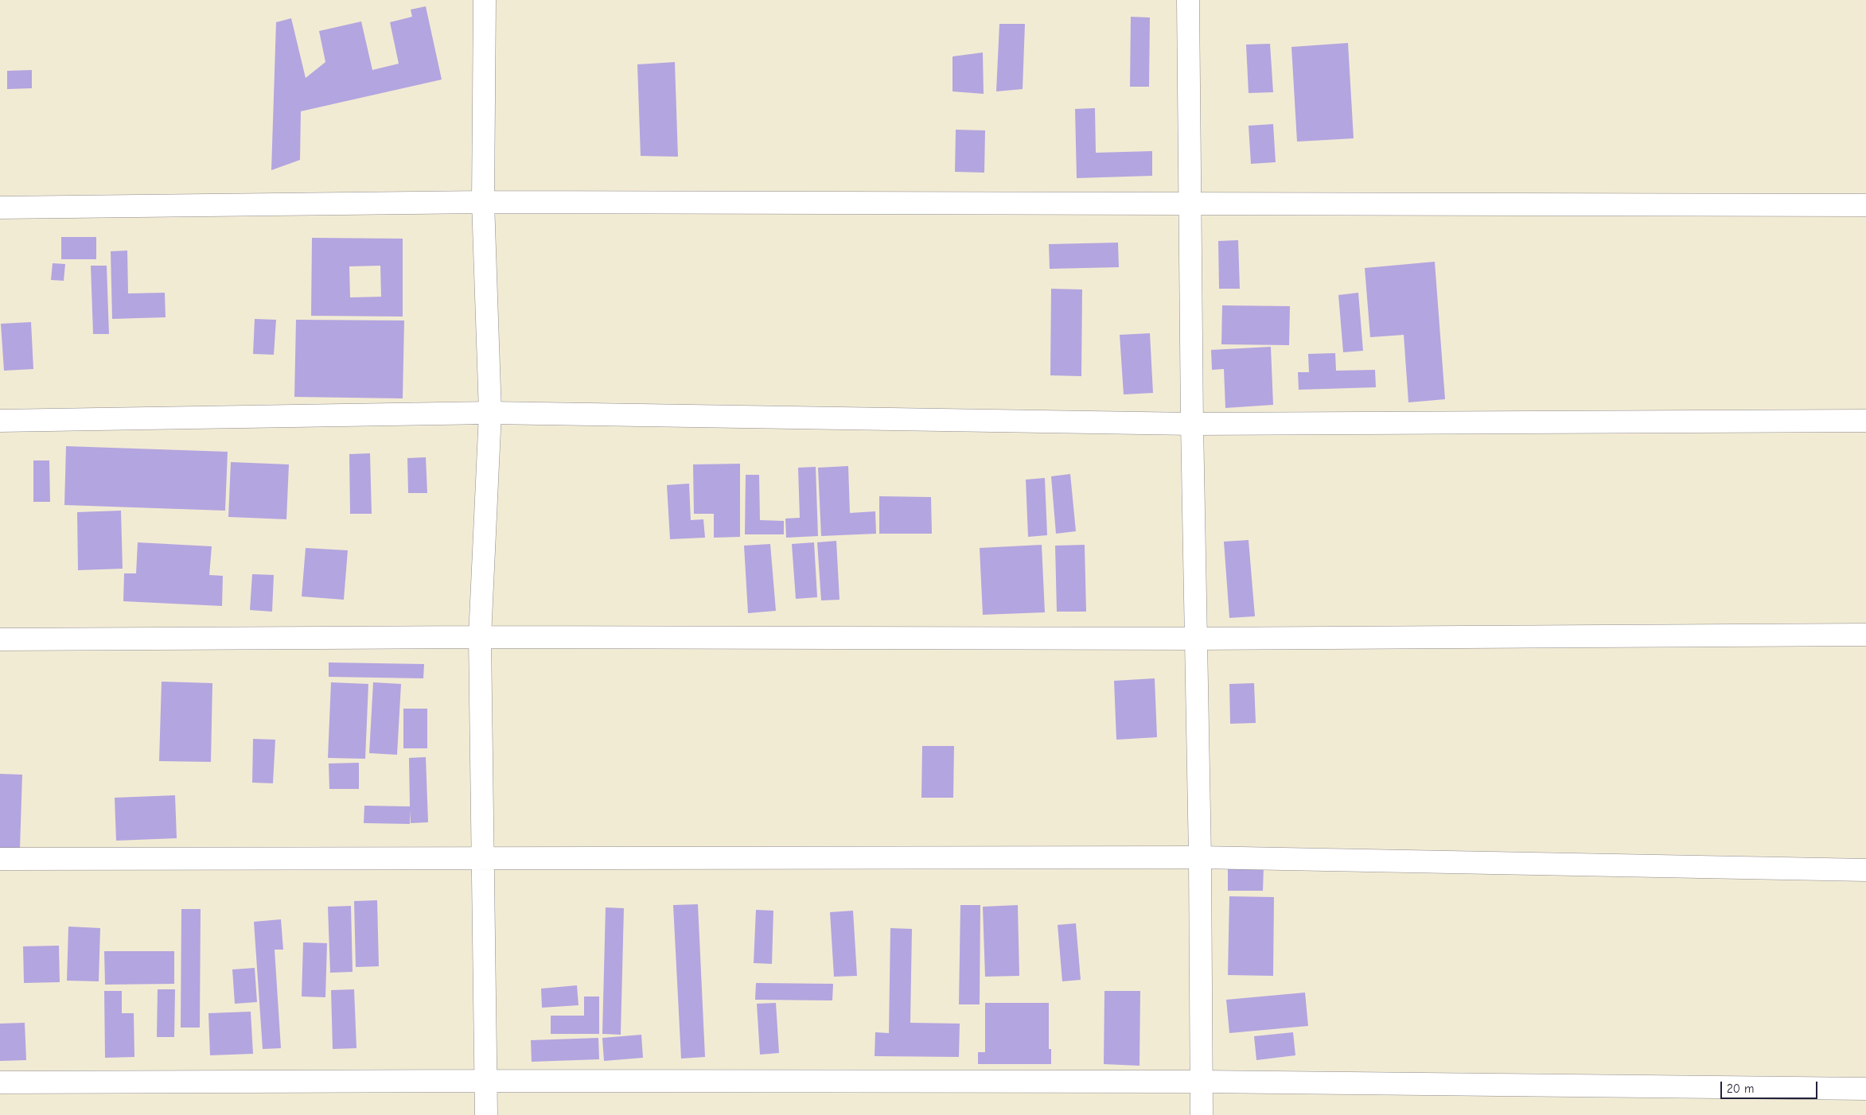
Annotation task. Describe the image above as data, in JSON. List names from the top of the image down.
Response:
{
  "scale_bar": "20 m"
}
